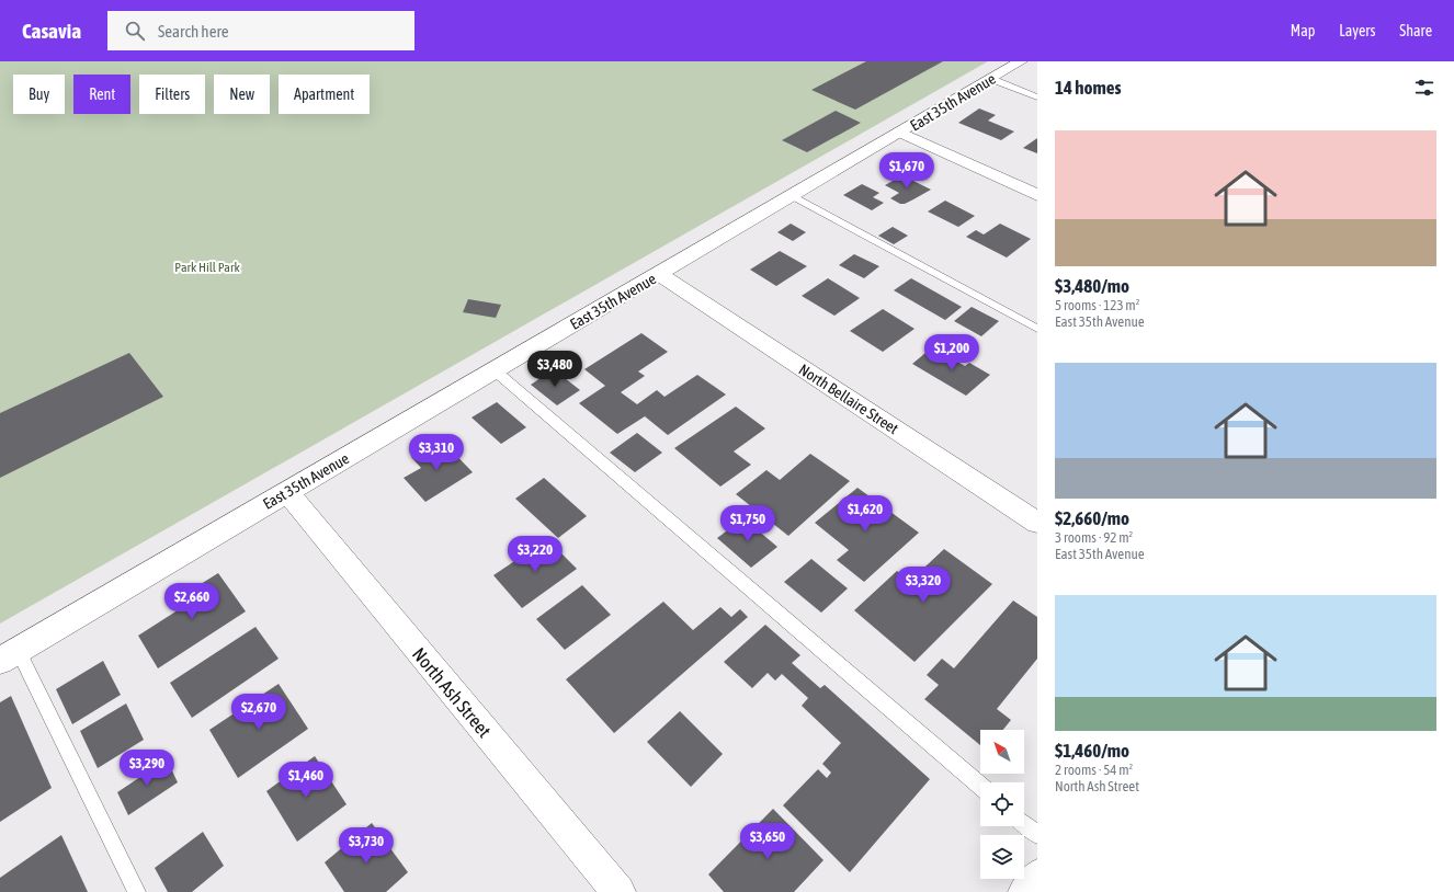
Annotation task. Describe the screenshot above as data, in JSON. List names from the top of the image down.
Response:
{
  "streets": {
    "street": ["East 35th Avenue", "North Bellaire Street", "North Ash Street"]
  },
  "crossings": [
    ["East 35th Avenue", "North Bellaire Street"],
    ["East 35th Avenue", "North Ash Street"]
  ],
  "parks": ["Park Hill Park"],
  "north": "top left",
  "page": {
    "header": "Casavia",
    "search": "Search here",
    "nav": ["Map", "Layers", "Share"],
    "heading": "14 homes",
    "chip": [
      "Buy",
      "Rent",
      "Filters",
      "New",
      "Apartment"
    ],
    "list": [
      {
        "name": "$3,480/mo",
        "note": "5 rooms · 123 m² · East 35th Avenue"
      },
      {
        "name": "$2,660/mo",
        "note": "3 rooms · 92 m² · East 35th Avenue"
      },
      {
        "name": "$1,460/mo",
        "note": "2 rooms · 54 m² · North Ash Street"
      }
    ],
    "price": [
      "$1,670",
      "$1,200",
      "$3,480",
      "$3,310",
      "$1,620",
      "$1,750",
      "$3,220",
      "$3,320",
      "$2,660",
      "$2,670",
      "$3,290",
      "$1,460",
      "$3,650",
      "$3,730"
    ]
  }
}
